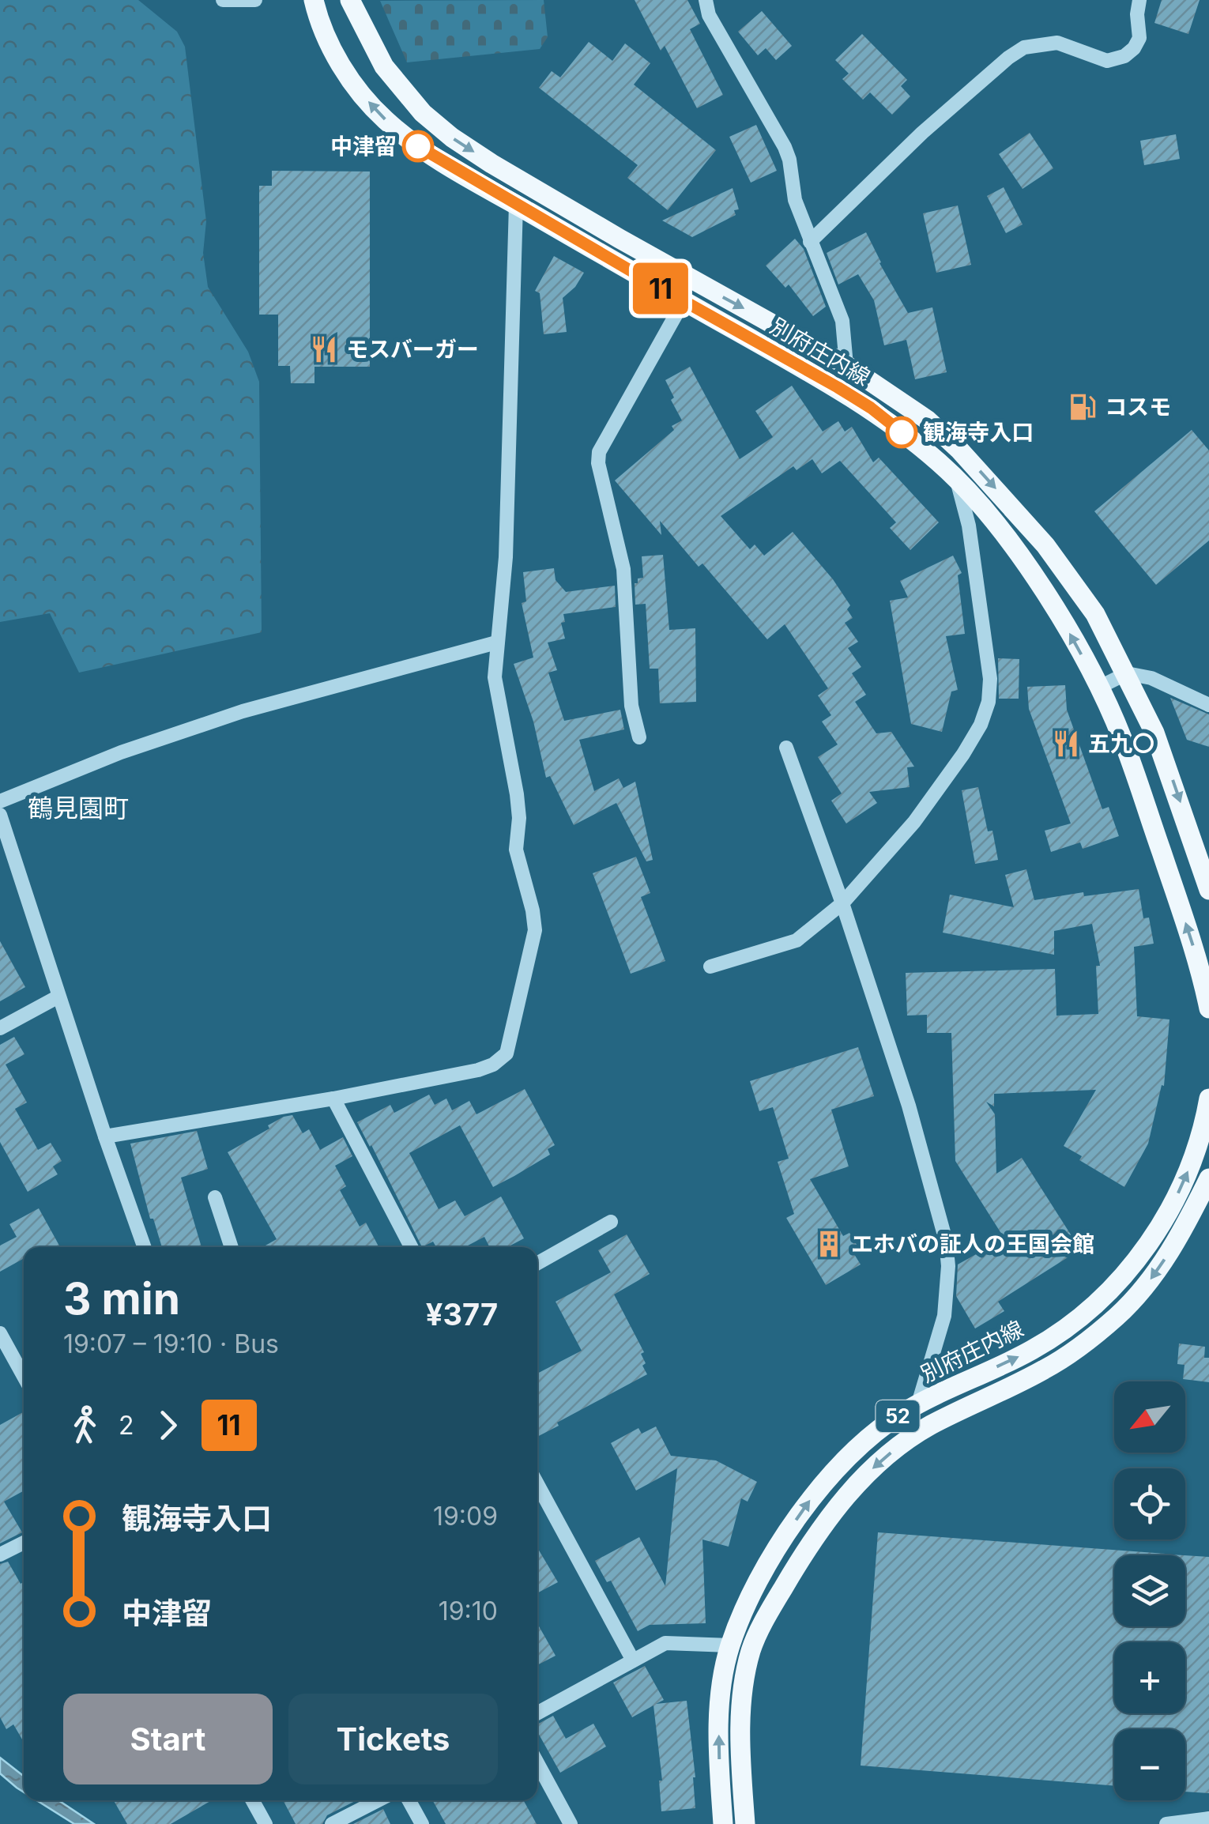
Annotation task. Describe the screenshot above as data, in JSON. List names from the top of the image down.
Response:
{
  "streets": {
    "main road": ["別府庄内線", "52"]
  },
  "districts": ["鶴見園町"],
  "places": {
    "other": ["中津留", "観海寺入口"],
    "restaurant": ["モスバーガー", "五九〇"],
    "fuel station": ["コスモ"],
    "building": ["エホバの証人の王国会館"]
  },
  "lines": ["bus line 11"],
  "north": "bottom left",
  "page": {
    "on_map": "11",
    "heading": ["3 min", "19:07 – 19:10 · Bus", "¥377"],
    "map_buttons": ["+", "−"],
    "legs": ["2", "11"],
    "list": [
      {
        "name": "観海寺入口",
        "value": "19:09"
      },
      {
        "name": "中津留",
        "value": "19:10"
      }
    ],
    "buttons": ["Start", "Tickets"]
  }
}
